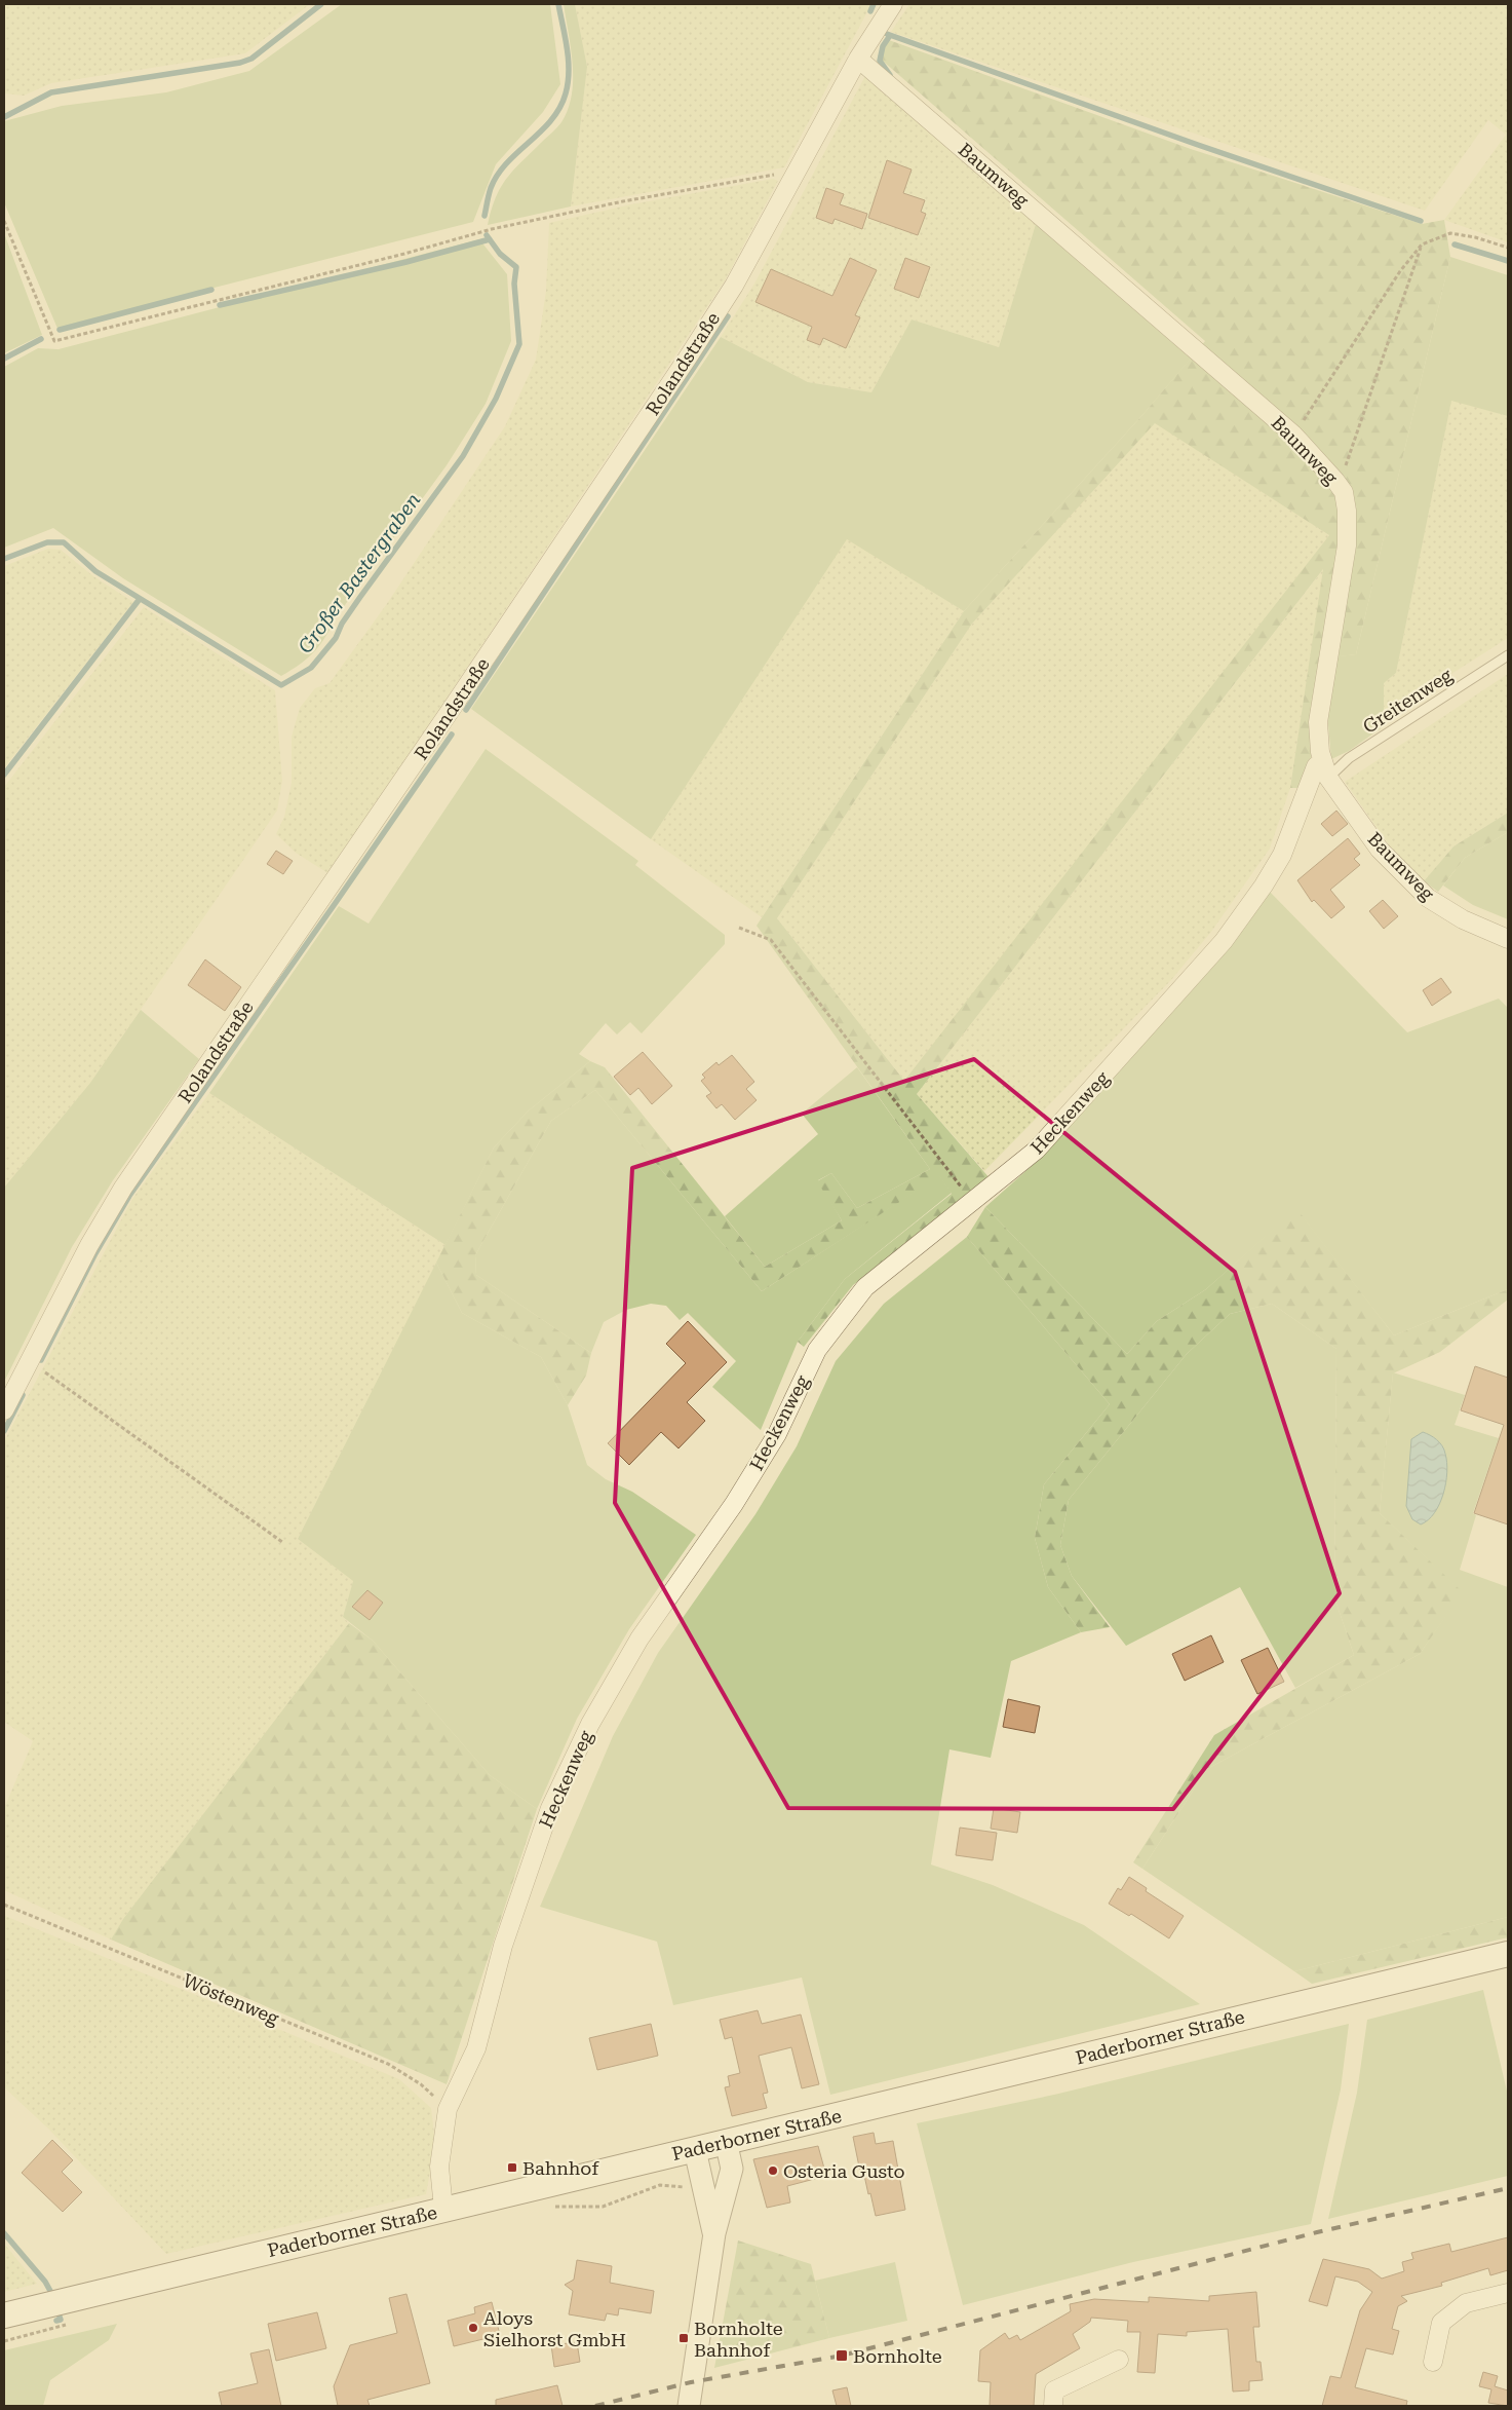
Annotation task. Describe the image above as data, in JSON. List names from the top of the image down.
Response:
{
  "streets": {
    "main road": ["Paderborner Straße"],
    "street": ["Baumweg", "Rolandstraße", "Heckenweg"],
    "lane": ["Greitenweg"],
    "path": ["Wöstenweg"]
  },
  "crossings": [
    ["Baumweg", "Rolandstraße"],
    ["Baumweg", "Greitenweg"],
    ["Baumweg", "Heckenweg"],
    ["Greitenweg", "Heckenweg"],
    ["Heckenweg", "Wöstenweg"],
    ["Heckenweg", "Paderborner Straße"]
  ],
  "water": ["Großer Bastergraben"],
  "places": {
    "transit": ["Bahnhof", "Bornholte Bahnhof", "Bornholte"],
    "other": ["Osteria Gusto", "Aloys Sielhorst GmbH"]
  }
}
